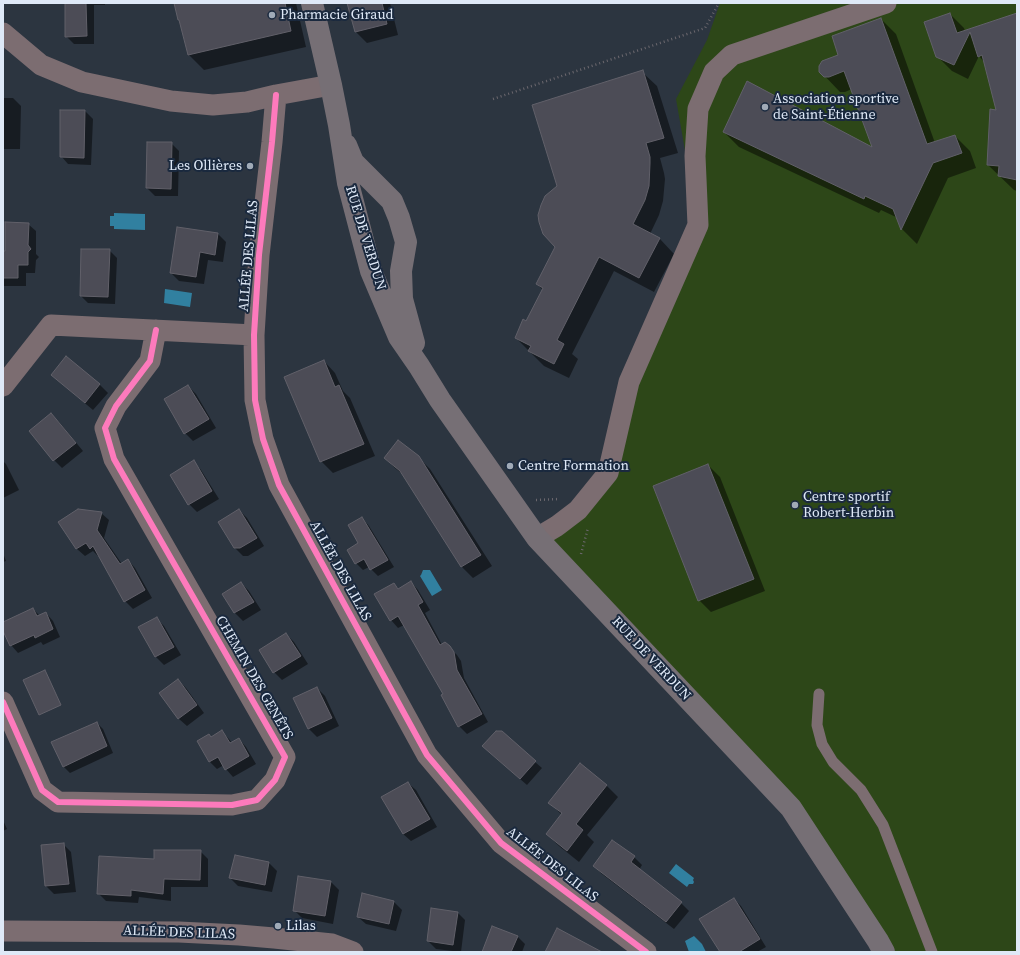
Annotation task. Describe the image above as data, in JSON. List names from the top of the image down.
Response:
{
  "streets": {
    "main road": ["RUE DE VERDUN"],
    "street": ["ALLÉE DES LILAS", "CHEMIN DES GENÊTS"]
  },
  "places": [
    "Pharmacie Giraud",
    "Association sportive de Saint-Étienne",
    "Les Ollières",
    "Centre Formation",
    "Centre sportif Robert-Herbin",
    "Lilas"
  ]
}
